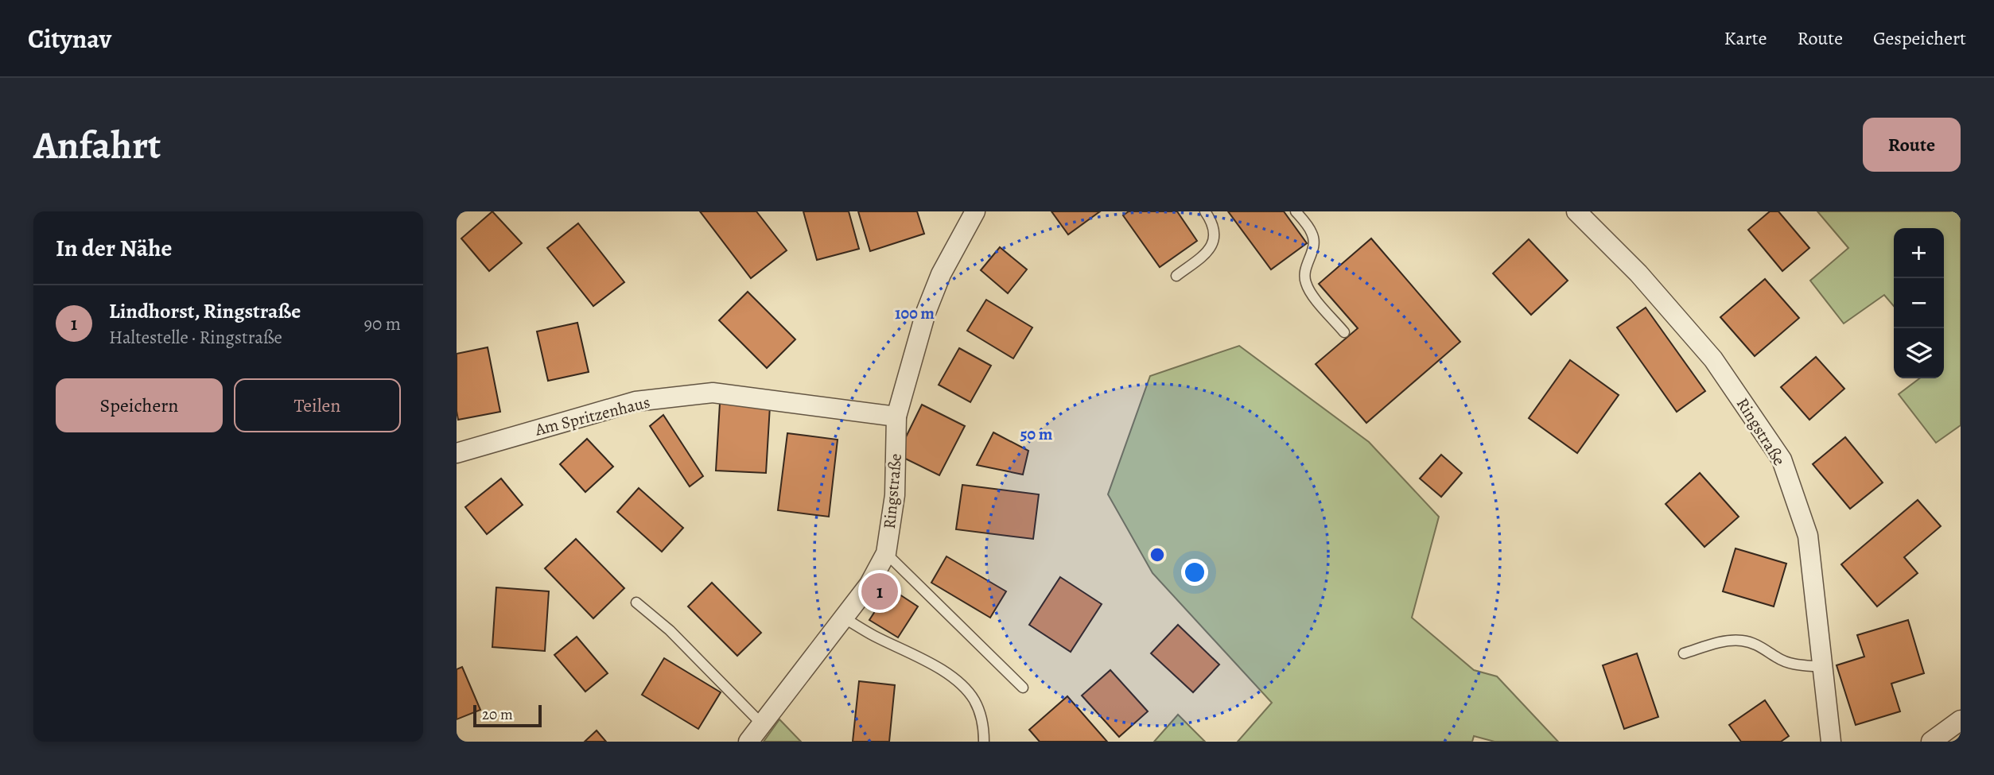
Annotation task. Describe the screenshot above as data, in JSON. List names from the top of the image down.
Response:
{
  "streets": {
    "street": ["Am Spritzenhaus", "Ringstraße"]
  },
  "crossings": [
    ["Am Spritzenhaus", "Ringstraße"]
  ],
  "scale_bar": "20 m",
  "page": {
    "header": "Citynav",
    "nav": ["Karte", "Route", "Gespeichert"],
    "buttons": [
      "Route",
      ["Speichern", "Teilen"]
    ],
    "title": "Anfahrt",
    "heading": "In der Nähe",
    "map_buttons": ["+", "−"],
    "list": [
      {
        "mark": "1",
        "name": "Lindhorst, Ringstraße",
        "note": "Haltestelle · Ringstraße",
        "value": "90 m"
      }
    ],
    "pins": "1",
    "scale": "20 m"
  },
  "rings": ["100 m", "50 m"]
}
